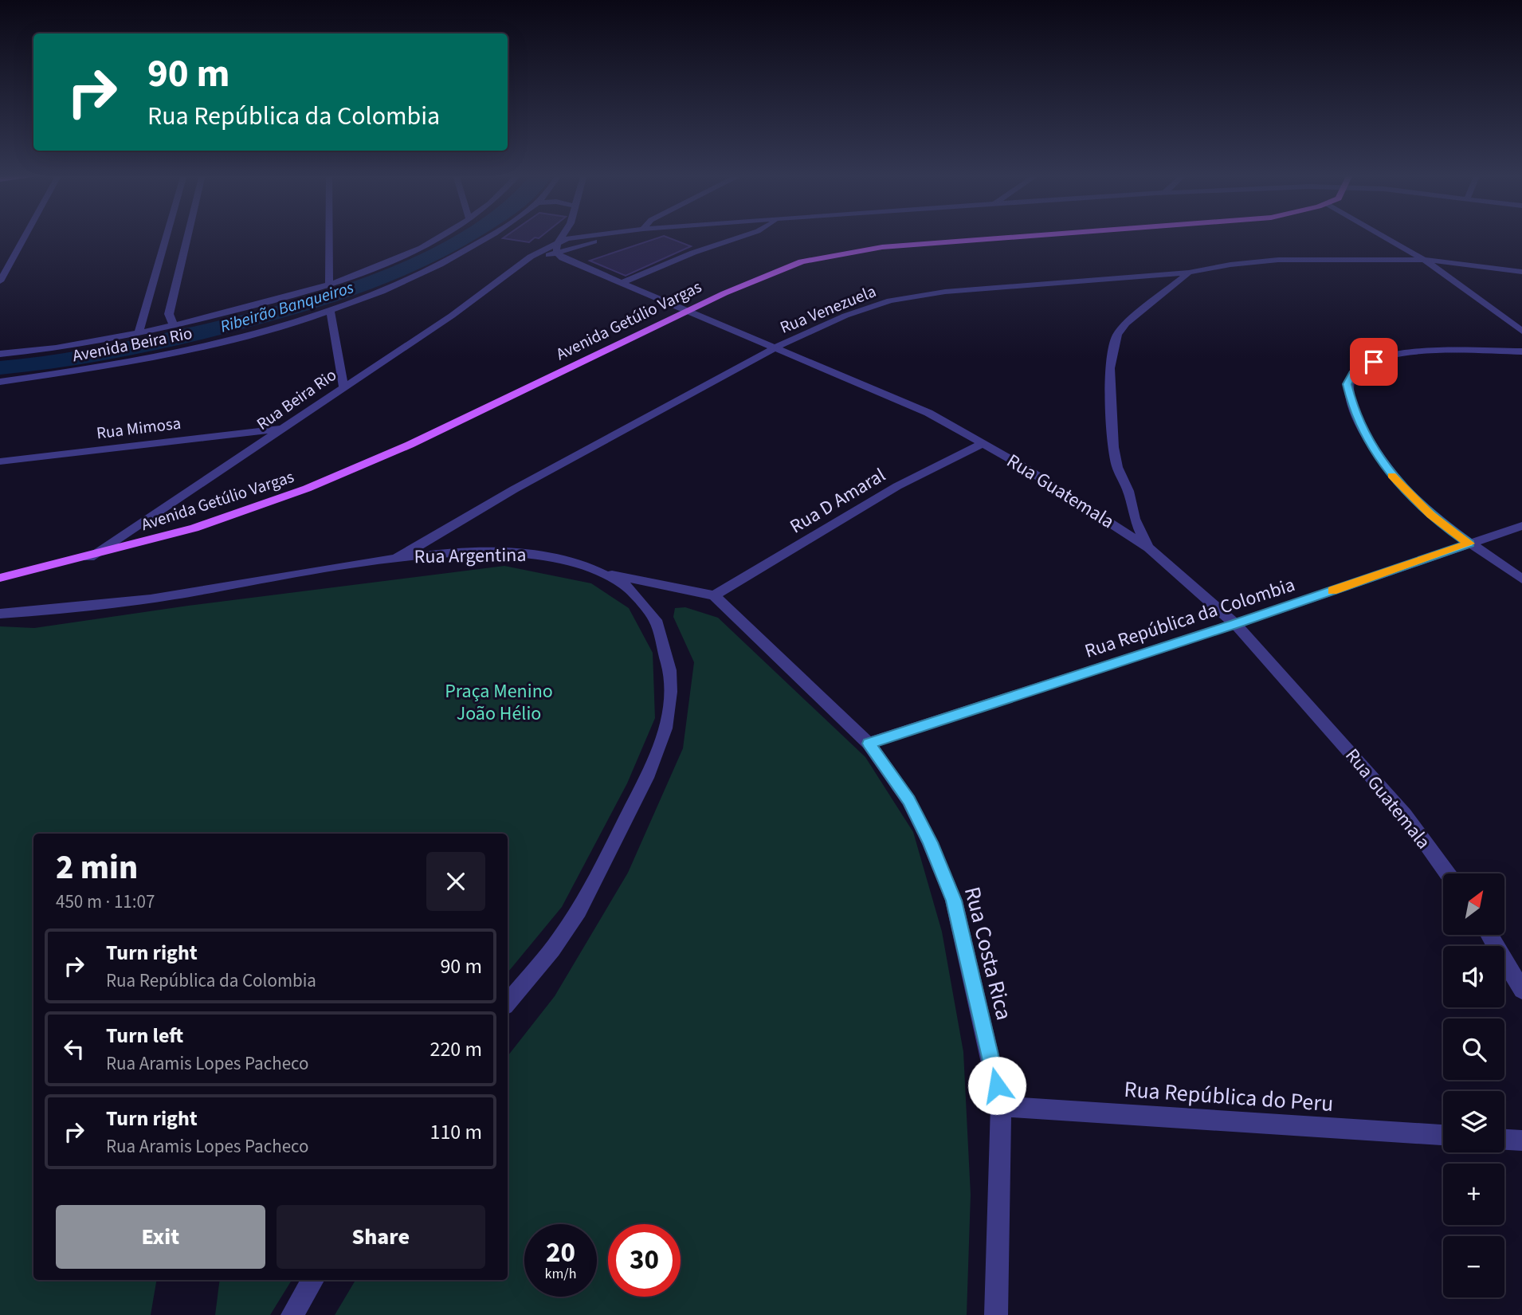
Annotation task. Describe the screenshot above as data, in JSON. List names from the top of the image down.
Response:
{
  "streets": {
    "main road": ["Avenida Getúlio Vargas"],
    "street": [
      "Rua Venezuela",
      "Avenida Beira Rio",
      "Rua Beira Rio",
      "Rua Mimosa",
      "Rua Guatemala",
      "Rua D Amaral",
      "Rua Argentina",
      "Rua República da Colombia",
      "Rua Costa Rica",
      "Rua República do Peru"
    ]
  },
  "crossings": [
    ["Rua Venezuela", "Rua Guatemala"],
    ["Rua Venezuela", "Rua Argentina"],
    ["Avenida Getúlio Vargas", "Rua Beira Rio"],
    ["Avenida Getúlio Vargas", "Rua Guatemala"],
    ["Rua Beira Rio", "Rua Mimosa"],
    ["Rua Beira Rio", "Rua Guatemala"],
    ["Rua Guatemala", "Rua D Amaral"],
    ["Rua Guatemala", "Rua República da Colombia"],
    ["Rua D Amaral", "Rua Costa Rica"],
    ["Rua República da Colombia", "Rua Costa Rica"],
    ["Rua Costa Rica", "Rua República do Peru"]
  ],
  "water": ["Ribeirão Banqueiros"],
  "parks": ["Praça Menino João Hélio"],
  "north": "top right",
  "page": {
    "turn": ["90 m", "Rua República da Colombia"],
    "heading": ["2 min", "450 m · 11:07"],
    "map_buttons": ["+", "−"],
    "list": [
      {
        "name": "Turn right",
        "note": "Rua República da Colombia",
        "value": "90 m"
      },
      {
        "name": "Turn left",
        "note": "Rua Aramis Lopes Pacheco",
        "value": "220 m"
      },
      {
        "name": "Turn right",
        "note": "Rua Aramis Lopes Pacheco",
        "value": "110 m"
      }
    ],
    "buttons": ["Exit", "Share"],
    "speed": "20 km/h",
    "limit": "30"
  }
}
